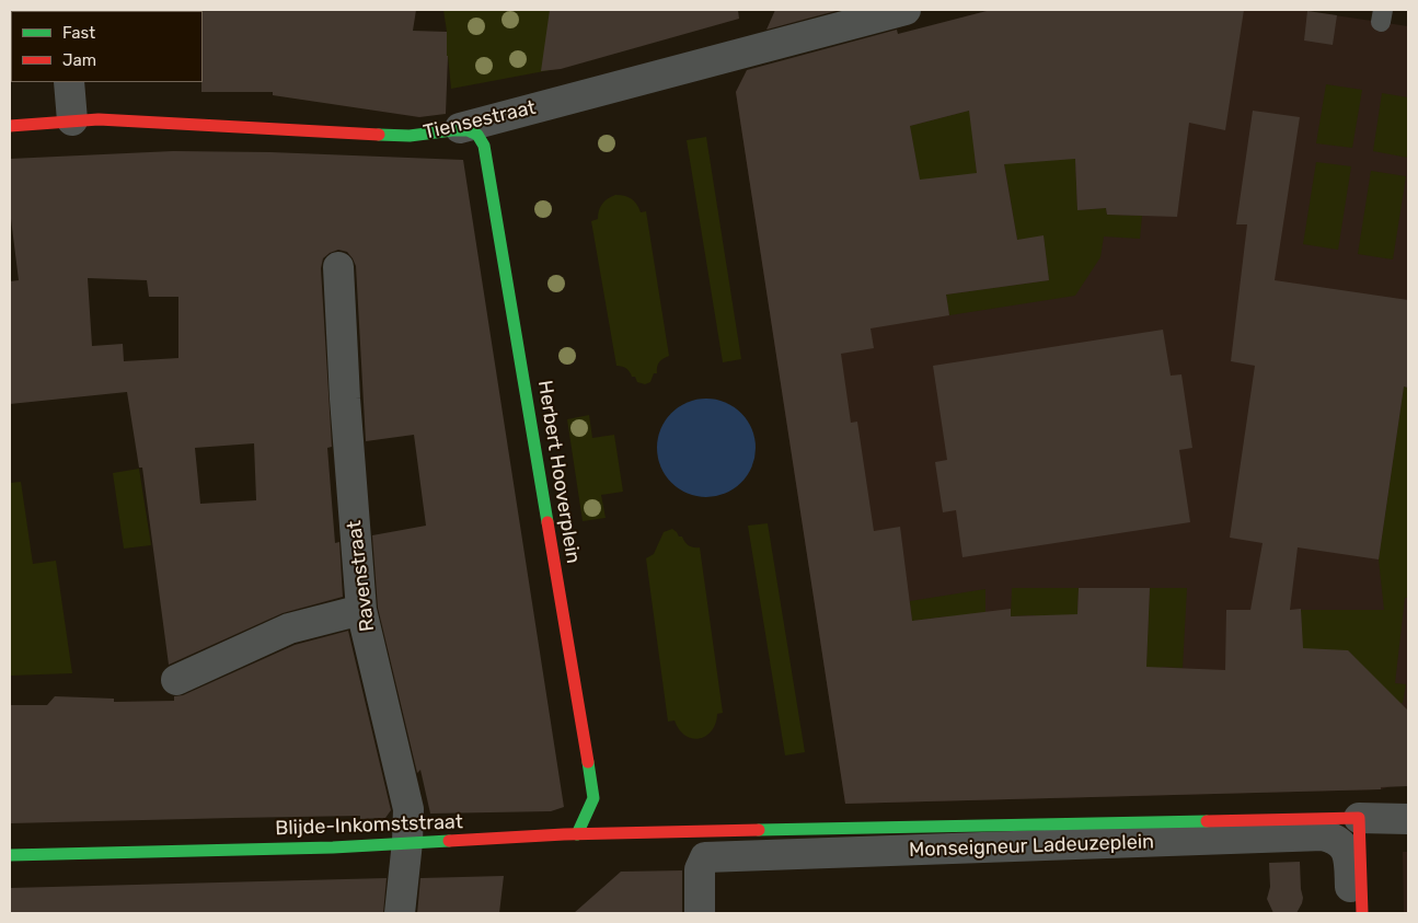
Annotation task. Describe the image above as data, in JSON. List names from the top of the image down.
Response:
{
  "streets": {
    "street": [
      "Tiensestraat",
      "Herbert Hooverplein",
      "Ravenstraat",
      "Blijde-Inkomststraat",
      "Monseigneur Ladeuzeplein"
    ]
  },
  "crossings": [
    ["Tiensestraat", "Herbert Hooverplein"],
    ["Herbert Hooverplein", "Blijde-Inkomststraat"],
    ["Ravenstraat", "Blijde-Inkomststraat"],
    ["Blijde-Inkomststraat", "Monseigneur Ladeuzeplein"]
  ],
  "legend": ["Fast", "Jam"]
}
